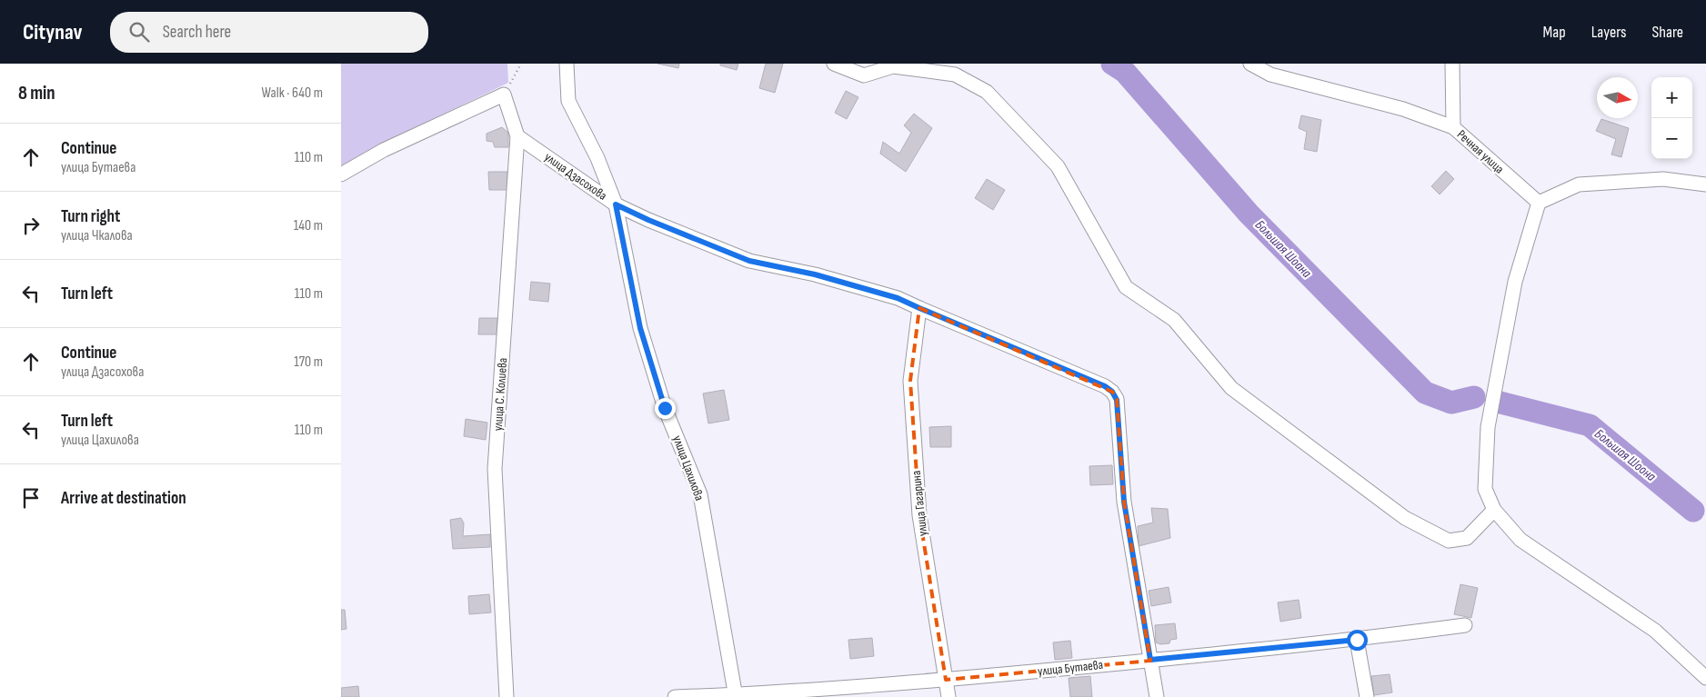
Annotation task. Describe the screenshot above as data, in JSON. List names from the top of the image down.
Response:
{
  "streets": {
    "street": [
      "Речная улица",
      "улица Дзасохова",
      "улица С. Колиева",
      "улица Цахилова",
      "улица Гагарина",
      "улица Бутаева"
    ]
  },
  "crossings": [
    ["улица Дзасохова", "улица С. Колиева"],
    ["улица Дзасохова", "улица Цахилова"],
    ["улица Дзасохова", "улица Гагарина"],
    ["улица Дзасохова", "улица Бутаева"],
    ["улица Цахилова", "улица Бутаева"],
    ["улица Гагарина", "улица Бутаева"]
  ],
  "water": ["Большая Шоана", "Большая Шоона"],
  "north": "right",
  "page": {
    "header": "Citynav",
    "search": "Search here",
    "nav": ["Map", "Layers", "Share"],
    "heading": ["8 min", "Walk · 640 m"],
    "map_buttons": ["+", "−"],
    "list": [
      ["Continue", "улица Бутаева", "110 m"],
      ["Turn right", "улица Чкалова", "140 m"],
      ["Turn left", "110 m"],
      ["Continue", "улица Дзасохова", "170 m"],
      ["Turn left", "улица Цахилова", "110 m"],
      "Arrive at destination"
    ]
  }
}
